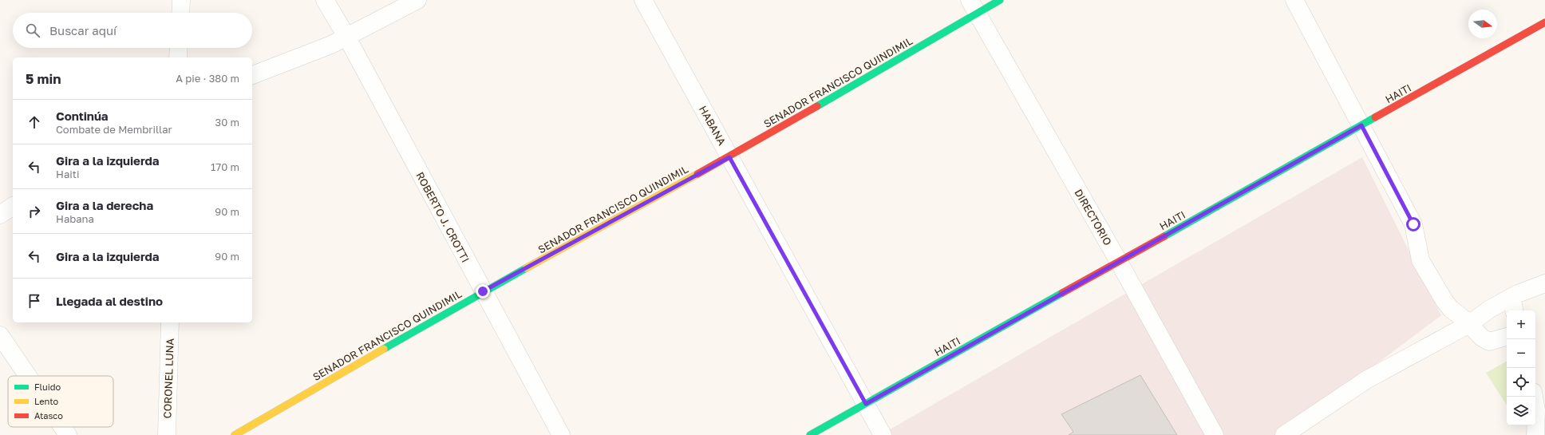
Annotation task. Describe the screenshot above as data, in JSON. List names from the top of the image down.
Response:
{
  "streets": {
    "street": [
      "SENADOR FRANCISCO QUINDIMIL",
      "HAITI",
      "HABANA",
      "ROBERTO J. CROTTI",
      "DIRECTORIO",
      "CORONEL LUNA"
    ]
  },
  "crossings": [
    ["SENADOR FRANCISCO QUINDIMIL", "HABANA"],
    ["SENADOR FRANCISCO QUINDIMIL", "ROBERTO J. CROTTI"],
    ["SENADOR FRANCISCO QUINDIMIL", "DIRECTORIO"],
    ["HAITI", "HABANA"],
    ["HAITI", "DIRECTORIO"]
  ],
  "legend": ["Fluido", "Lento", "Atasco"],
  "north": "right",
  "page": {
    "search": "Buscar aquí",
    "heading": ["5 min", "A pie · 380 m"],
    "list": [
      ["Continúa", "Combate de Membrillar", "30 m"],
      ["Gira a la izquierda", "Haiti", "170 m"],
      ["Gira a la derecha", "Habana", "90 m"],
      ["Gira a la izquierda", "90 m"],
      "Llegada al destino"
    ],
    "map_buttons": ["+", "−"]
  }
}
